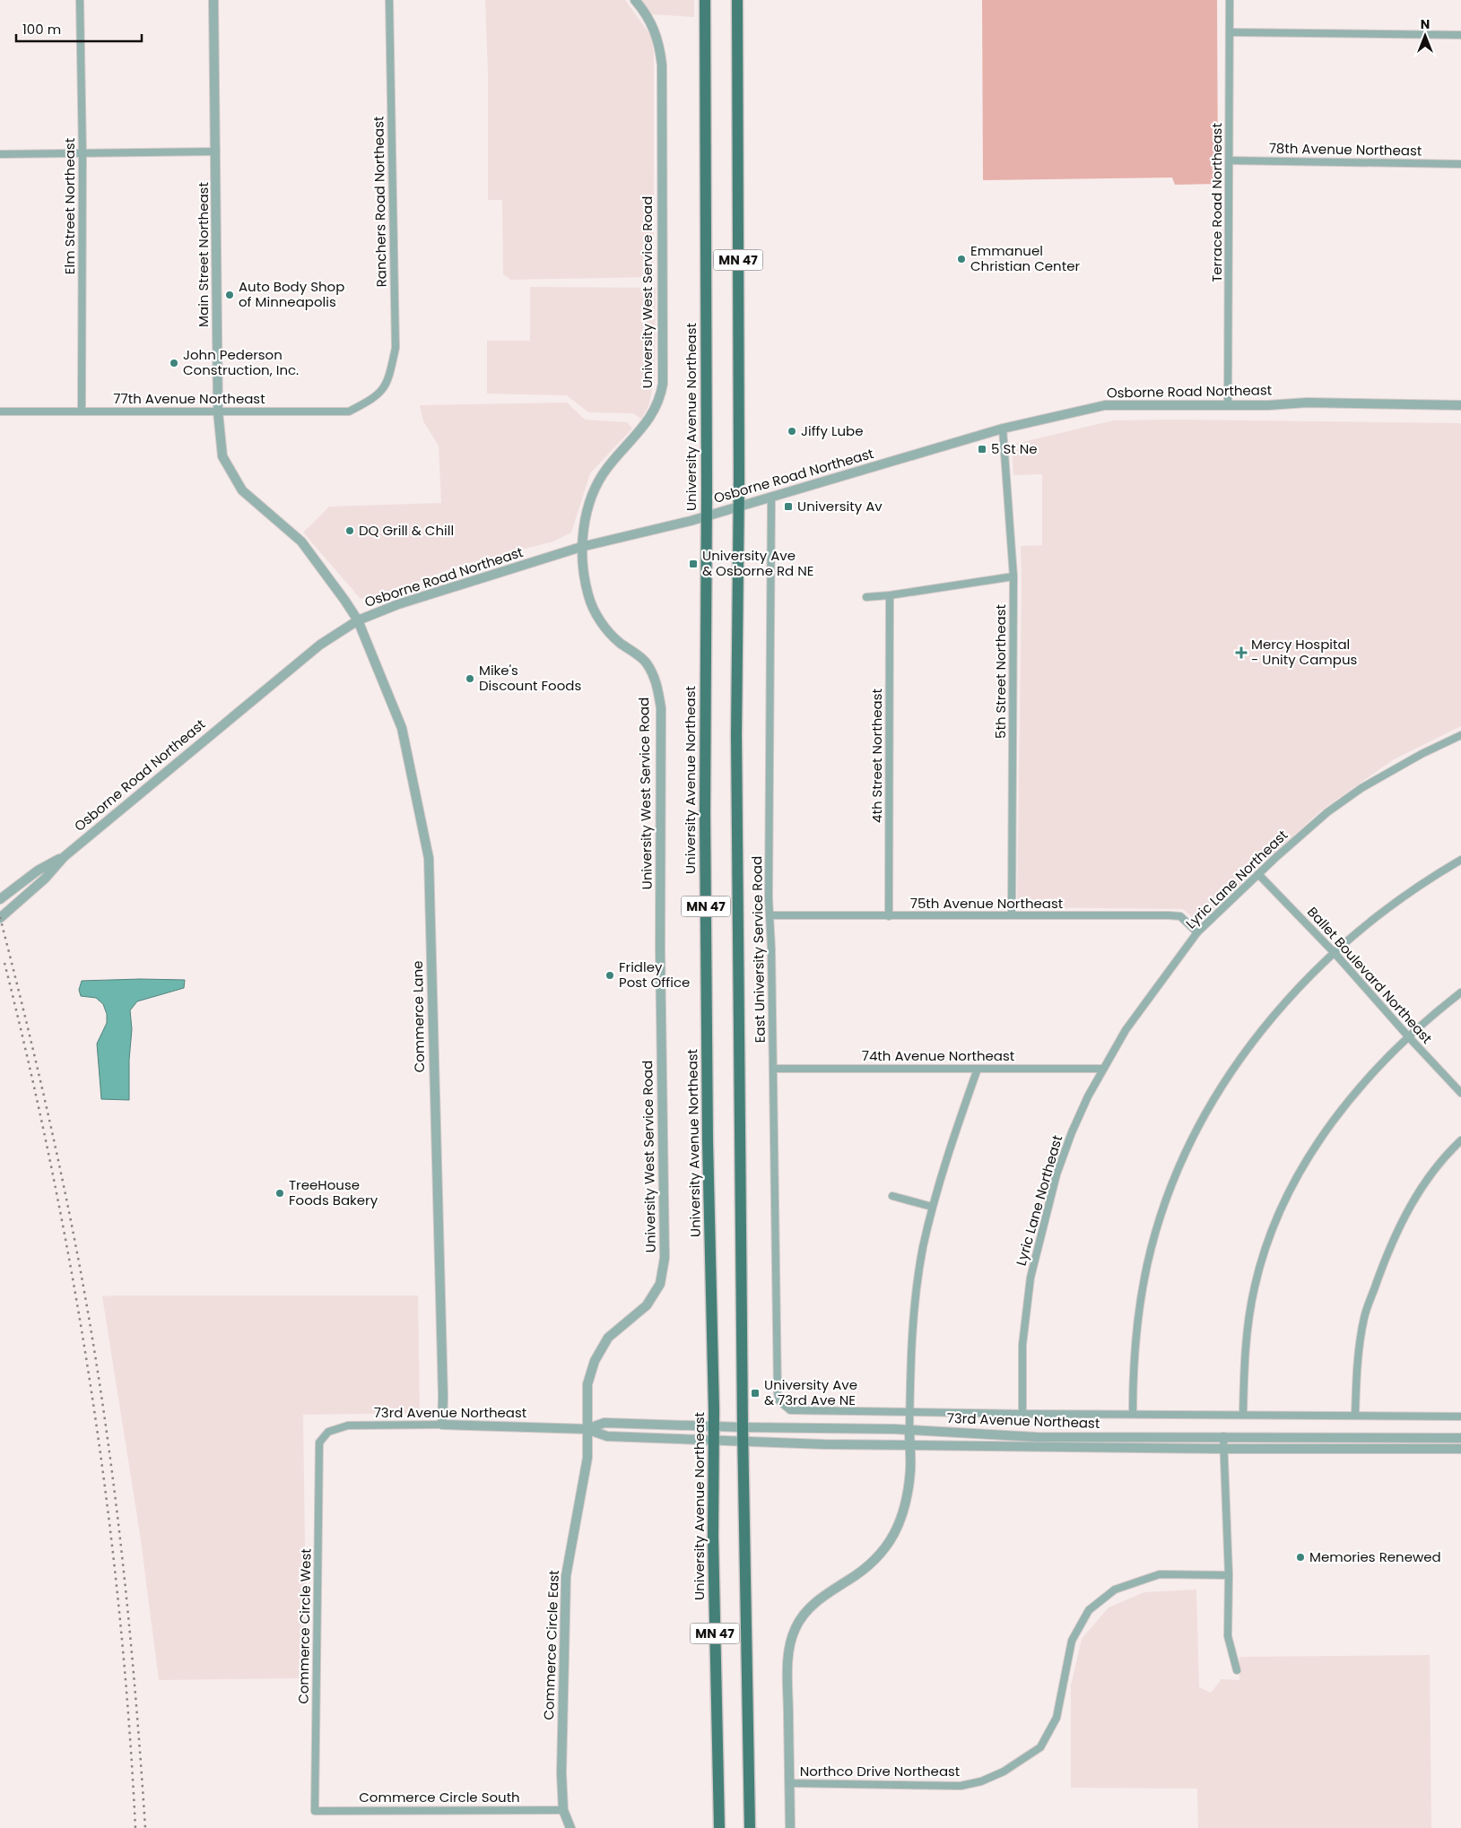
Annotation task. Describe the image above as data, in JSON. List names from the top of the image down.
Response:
{
  "streets": {
    "main road": ["MN 47", "University Avenue Northeast"],
    "street": [
      "78th Avenue Northeast",
      "Ranchers Road Northeast",
      "Terrace Road Northeast",
      "Elm Street Northeast",
      "Main Street Northeast",
      "University West Service Road",
      "Osborne Road Northeast",
      "77th Avenue Northeast",
      "5th Street Northeast",
      "4th Street Northeast",
      "Lyric Lane Northeast",
      "75th Avenue Northeast",
      "East University Service Road",
      "Ballet Boulevard Northeast",
      "Commerce Lane",
      "74th Avenue Northeast",
      "73rd Avenue Northeast",
      "Commerce Circle West",
      "Commerce Circle East",
      "Northco Drive Northeast",
      "Commerce Circle South"
    ]
  },
  "crossings": [
    ["78th Avenue Northeast", "Terrace Road Northeast"],
    ["Ranchers Road Northeast", "77th Avenue Northeast"],
    ["Terrace Road Northeast", "Osborne Road Northeast"],
    ["Elm Street Northeast", "77th Avenue Northeast"],
    ["Main Street Northeast", "Osborne Road Northeast"],
    ["Main Street Northeast", "77th Avenue Northeast"],
    ["Main Street Northeast", "Commerce Lane"],
    ["MN 47", "Osborne Road Northeast"],
    ["MN 47", "73rd Avenue Northeast"],
    ["University West Service Road", "Osborne Road Northeast"],
    ["University West Service Road", "73rd Avenue Northeast"],
    ["University West Service Road", "Commerce Circle East"],
    ["Osborne Road Northeast", "University Avenue Northeast"],
    ["Osborne Road Northeast", "5th Street Northeast"],
    ["Osborne Road Northeast", "East University Service Road"],
    ["Osborne Road Northeast", "Commerce Lane"],
    ["University Avenue Northeast", "73rd Avenue Northeast"],
    ["5th Street Northeast", "75th Avenue Northeast"],
    ["4th Street Northeast", "75th Avenue Northeast"],
    ["Lyric Lane Northeast", "75th Avenue Northeast"],
    ["Lyric Lane Northeast", "Ballet Boulevard Northeast"],
    ["Lyric Lane Northeast", "74th Avenue Northeast"],
    ["Lyric Lane Northeast", "73rd Avenue Northeast"],
    ["75th Avenue Northeast", "East University Service Road"],
    ["East University Service Road", "74th Avenue Northeast"],
    ["East University Service Road", "73rd Avenue Northeast"],
    ["Commerce Lane", "73rd Avenue Northeast"],
    ["73rd Avenue Northeast", "Commerce Circle West"],
    ["73rd Avenue Northeast", "Commerce Circle East"],
    ["Commerce Circle West", "Commerce Circle South"],
    ["Commerce Circle East", "Commerce Circle South"]
  ],
  "places": {
    "other": [
      "Emmanuel Christian Center",
      "Auto Body Shop of Minneapolis",
      "John Pederson Construction, Inc.",
      "Jiffy Lube",
      "DQ Grill & Chill",
      "Mike's Discount Foods",
      "Fridley Post Office",
      "TreeHouse Foods Bakery",
      "Memories Renewed"
    ],
    "transit": [
      "5 St Ne",
      "University Av",
      "University Ave & Osborne Rd NE",
      "University Ave & 73rd Ave NE"
    ],
    "health": ["Mercy Hospital - Unity Campus"]
  },
  "scale_bar": "100 m",
  "north": "top"
}
